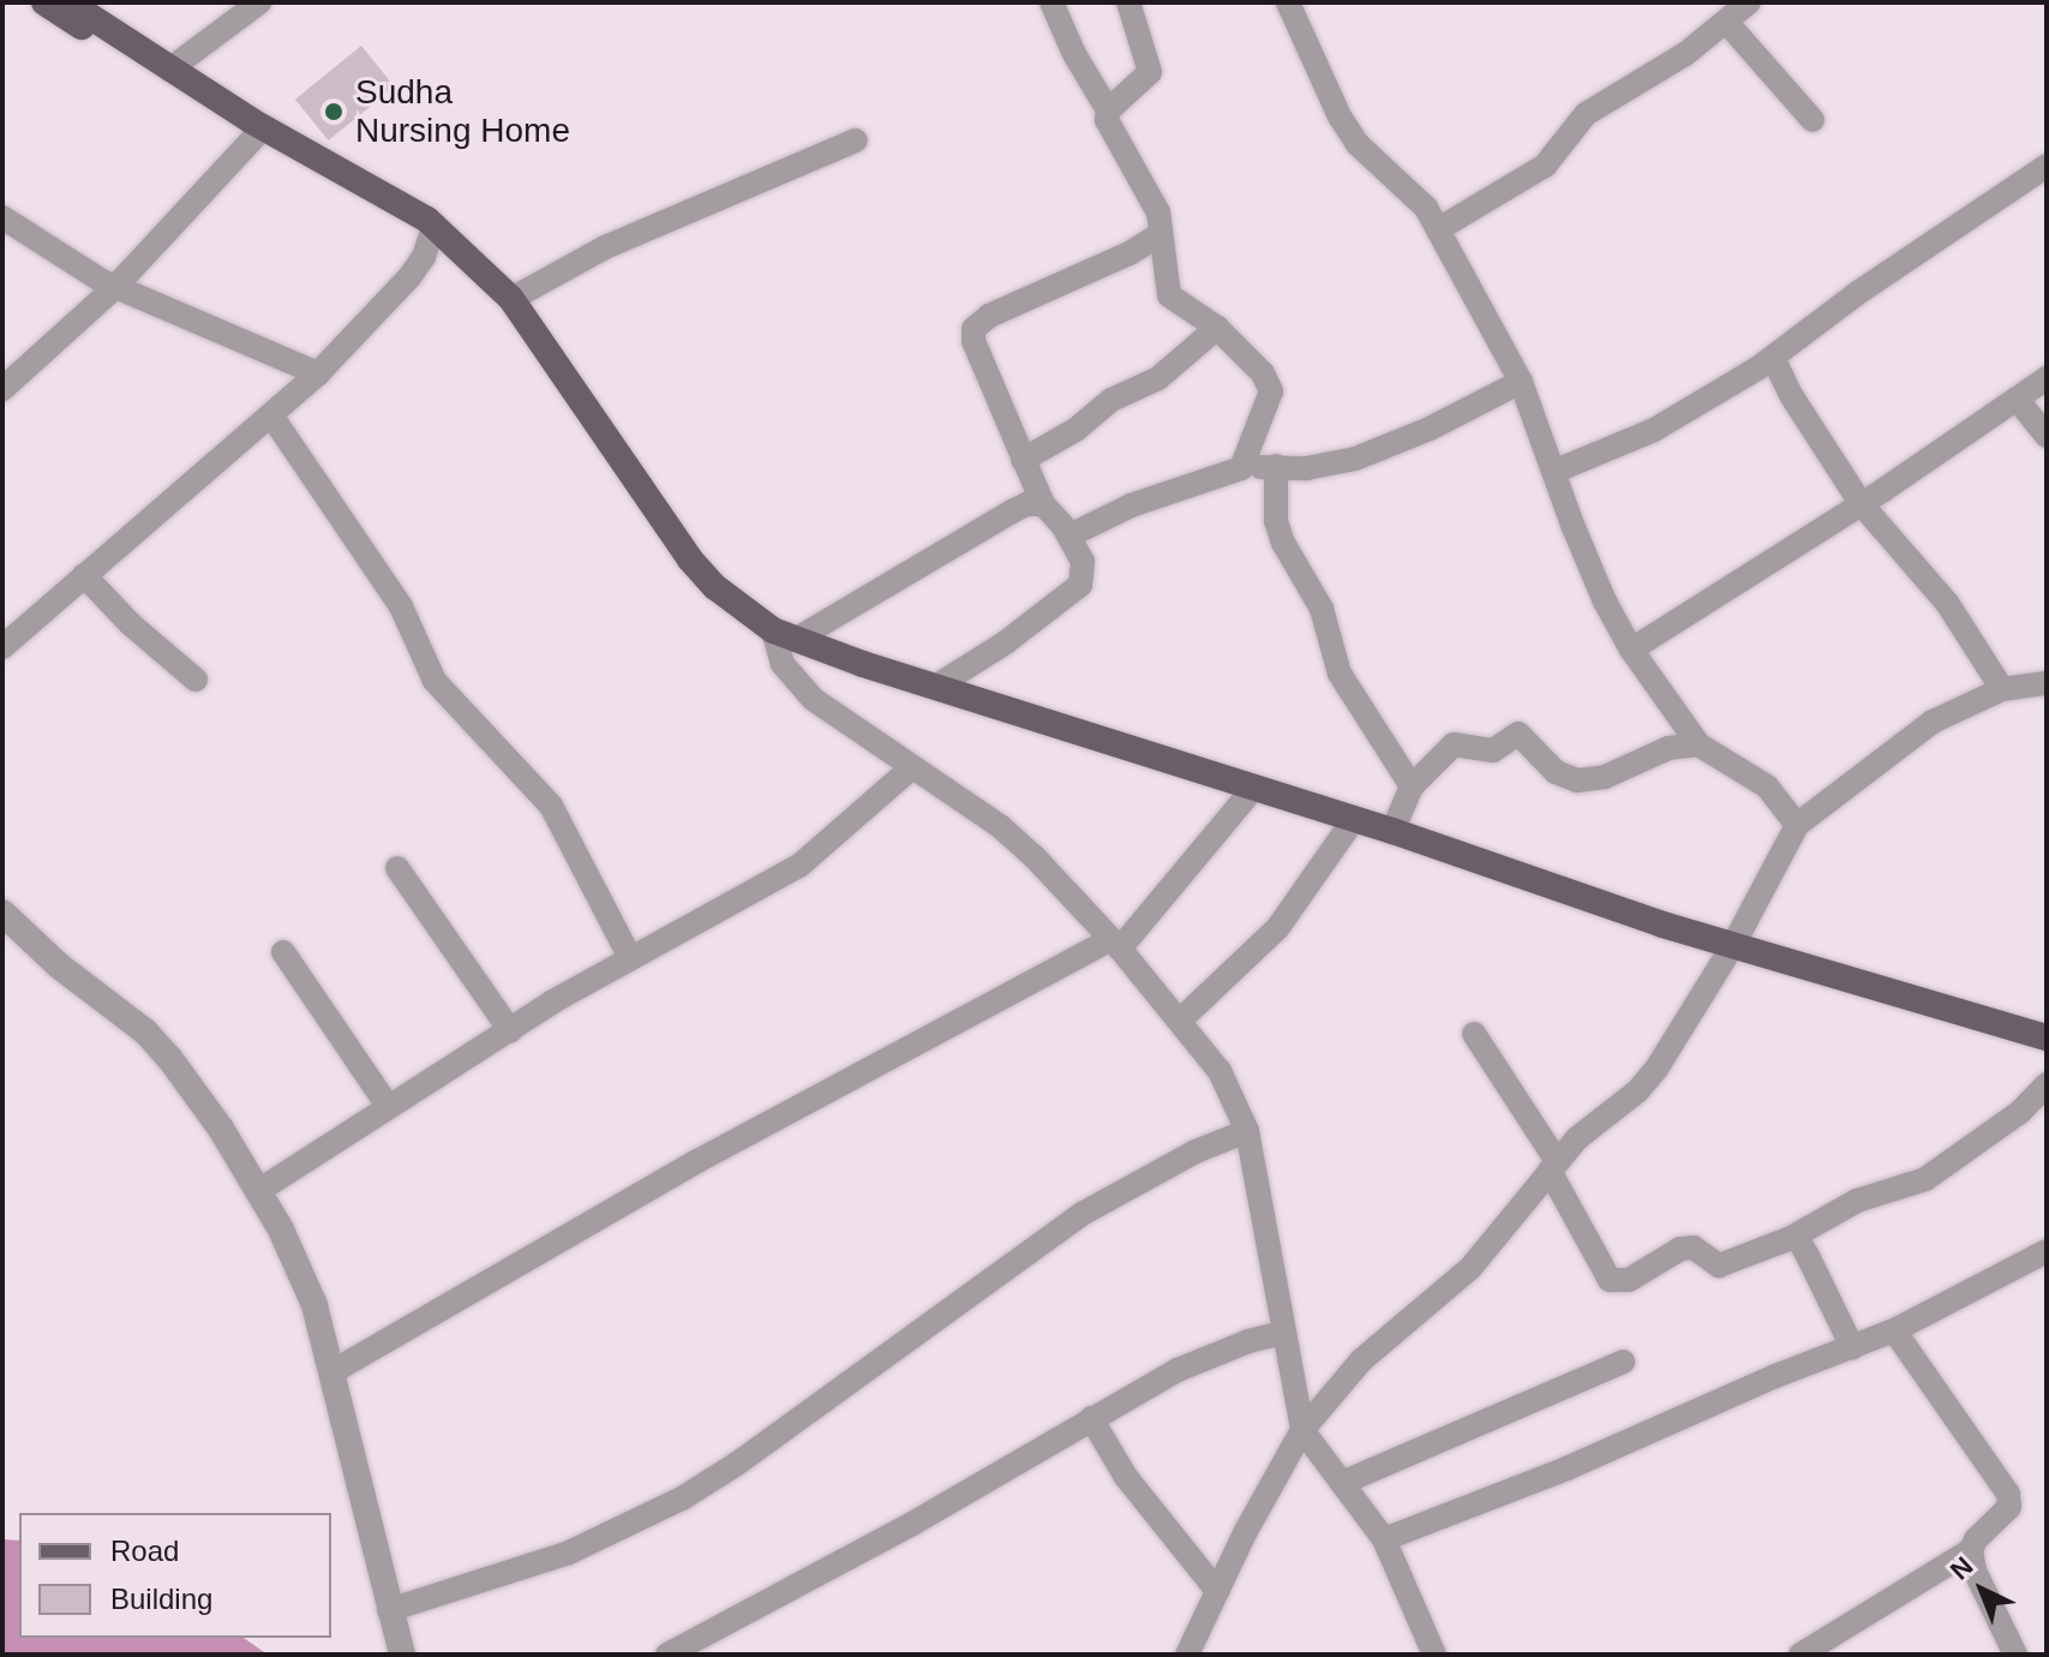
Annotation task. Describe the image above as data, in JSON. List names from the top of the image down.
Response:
{
  "places": ["Sudha Nursing Home"],
  "legend": ["Road", "Building"],
  "north": "top left"
}
